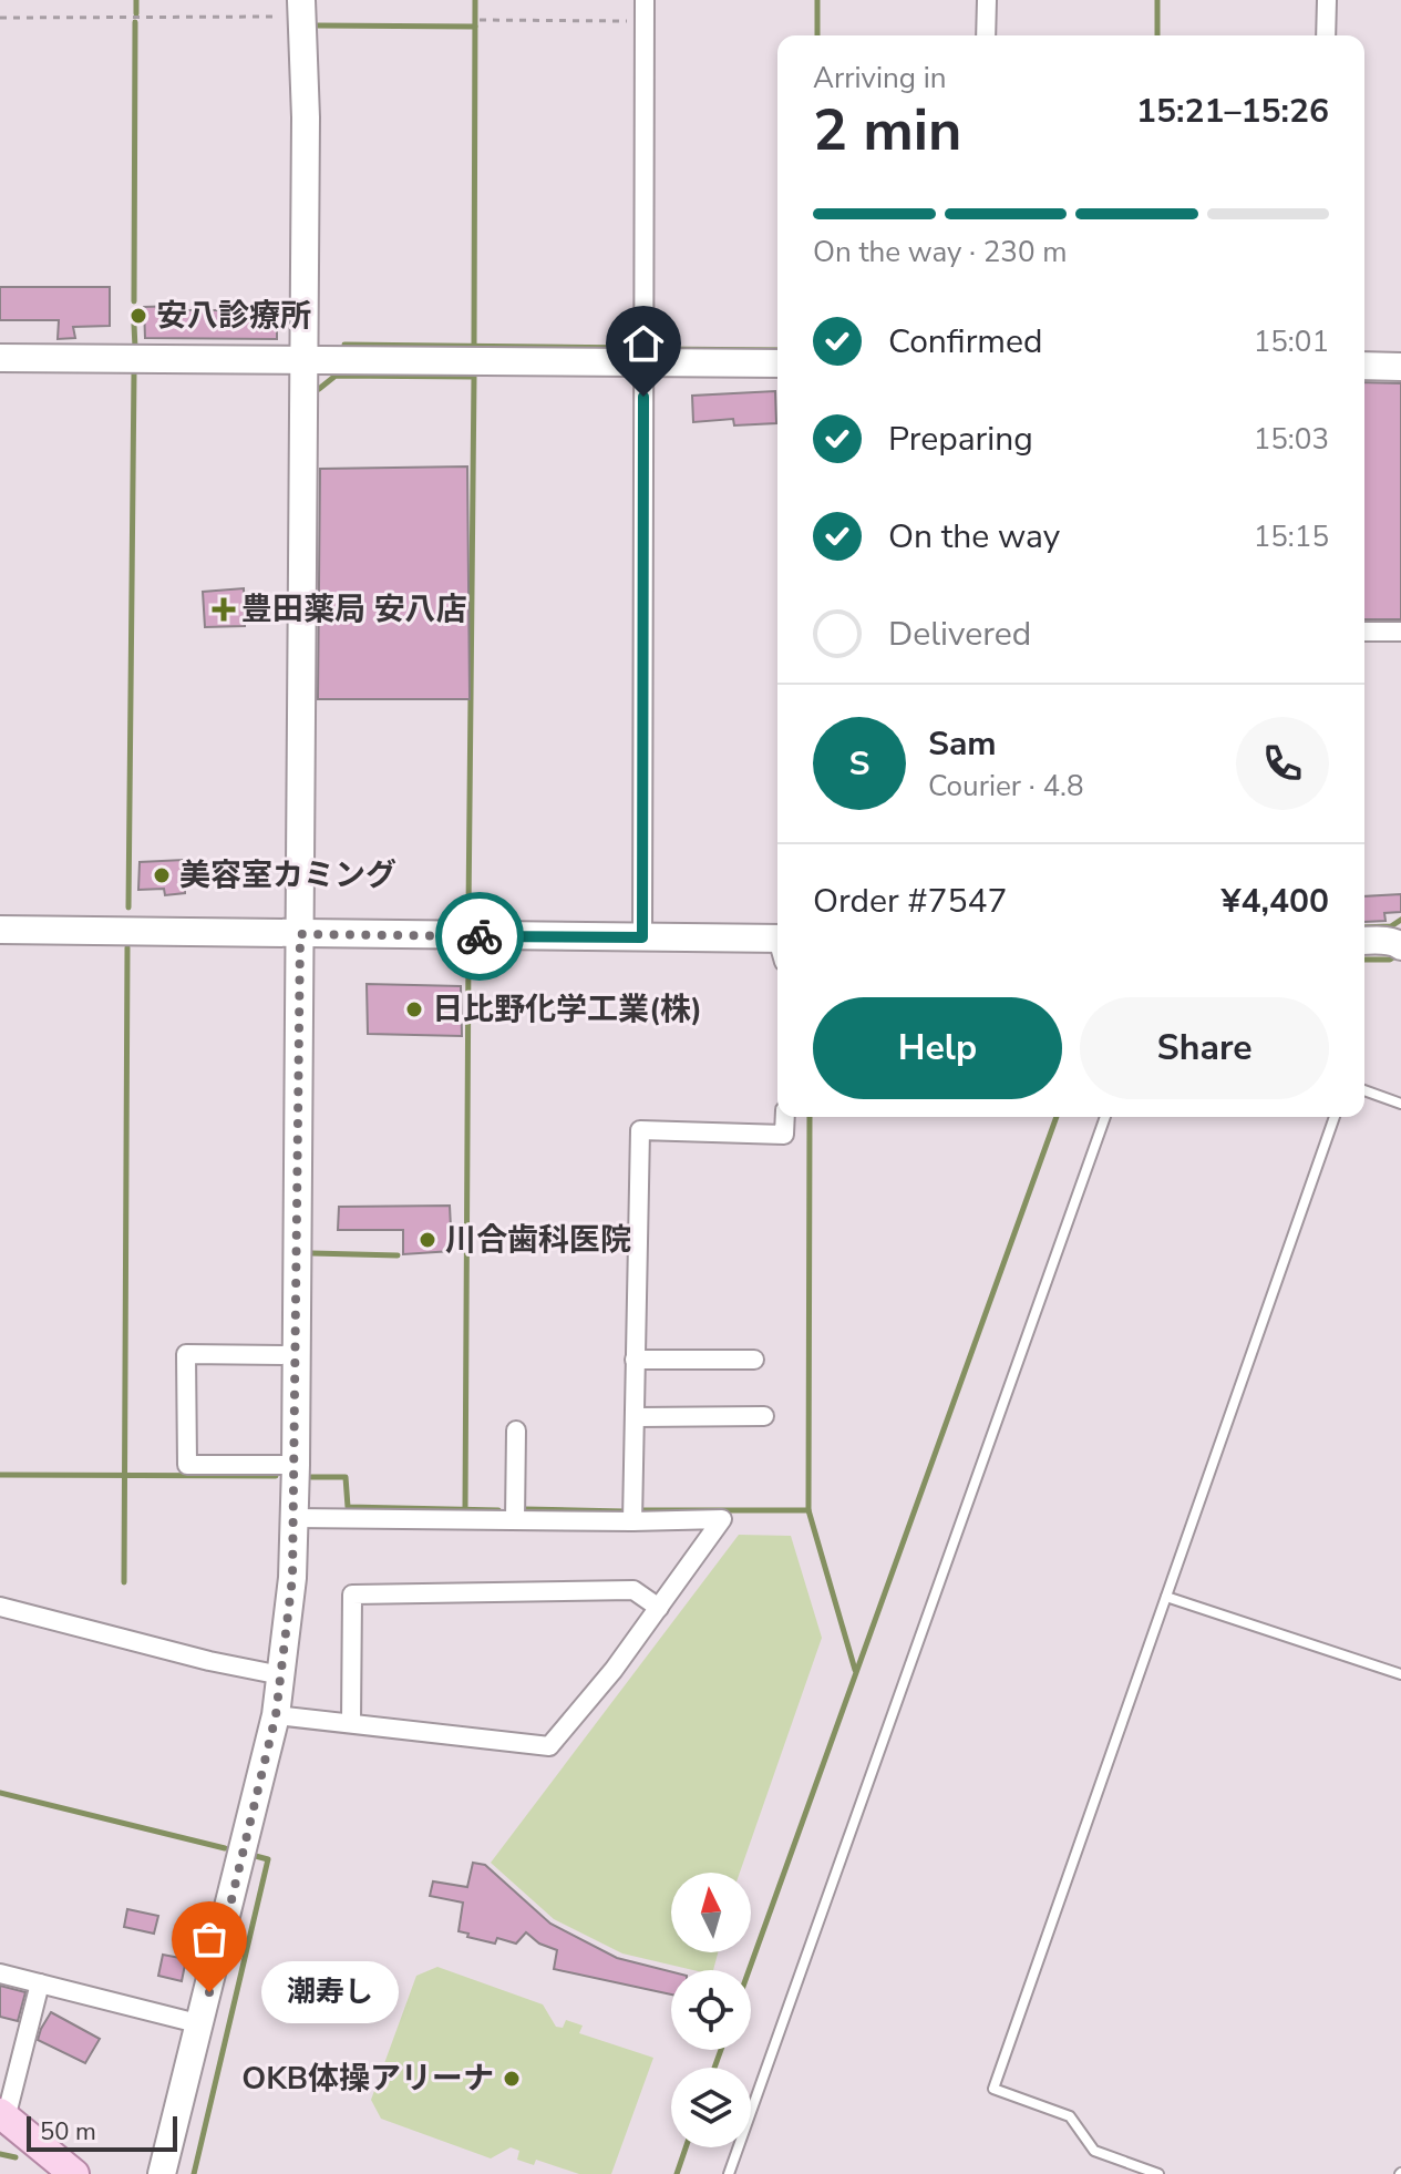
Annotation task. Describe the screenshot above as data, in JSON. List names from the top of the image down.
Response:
{
  "places": {
    "other": [
      "安八診療所",
      "美容室カミング",
      "日比野化学工業(株)",
      "川合歯科医院",
      "潮寿し",
      "OKB体操アリーナ"
    ],
    "health": ["豊田薬局 安八店"]
  },
  "scale_bar": "50 m",
  "north": "top",
  "page": {
    "heading": ["2 min", "Arriving in", "15:21–15:26"],
    "panel": [
      "Sam",
      "Courier · 4.8",
      "Order #7547",
      "¥4,400"
    ],
    "bar": "On the way · 230 m",
    "list": [
      ["Confirmed", "15:01"],
      ["Preparing", "15:03"],
      ["On the way", "15:15"],
      "Delivered"
    ],
    "round": "S",
    "buttons": ["Help", "Share"],
    "bubble": "潮寿し",
    "scale": "50 m"
  }
}
